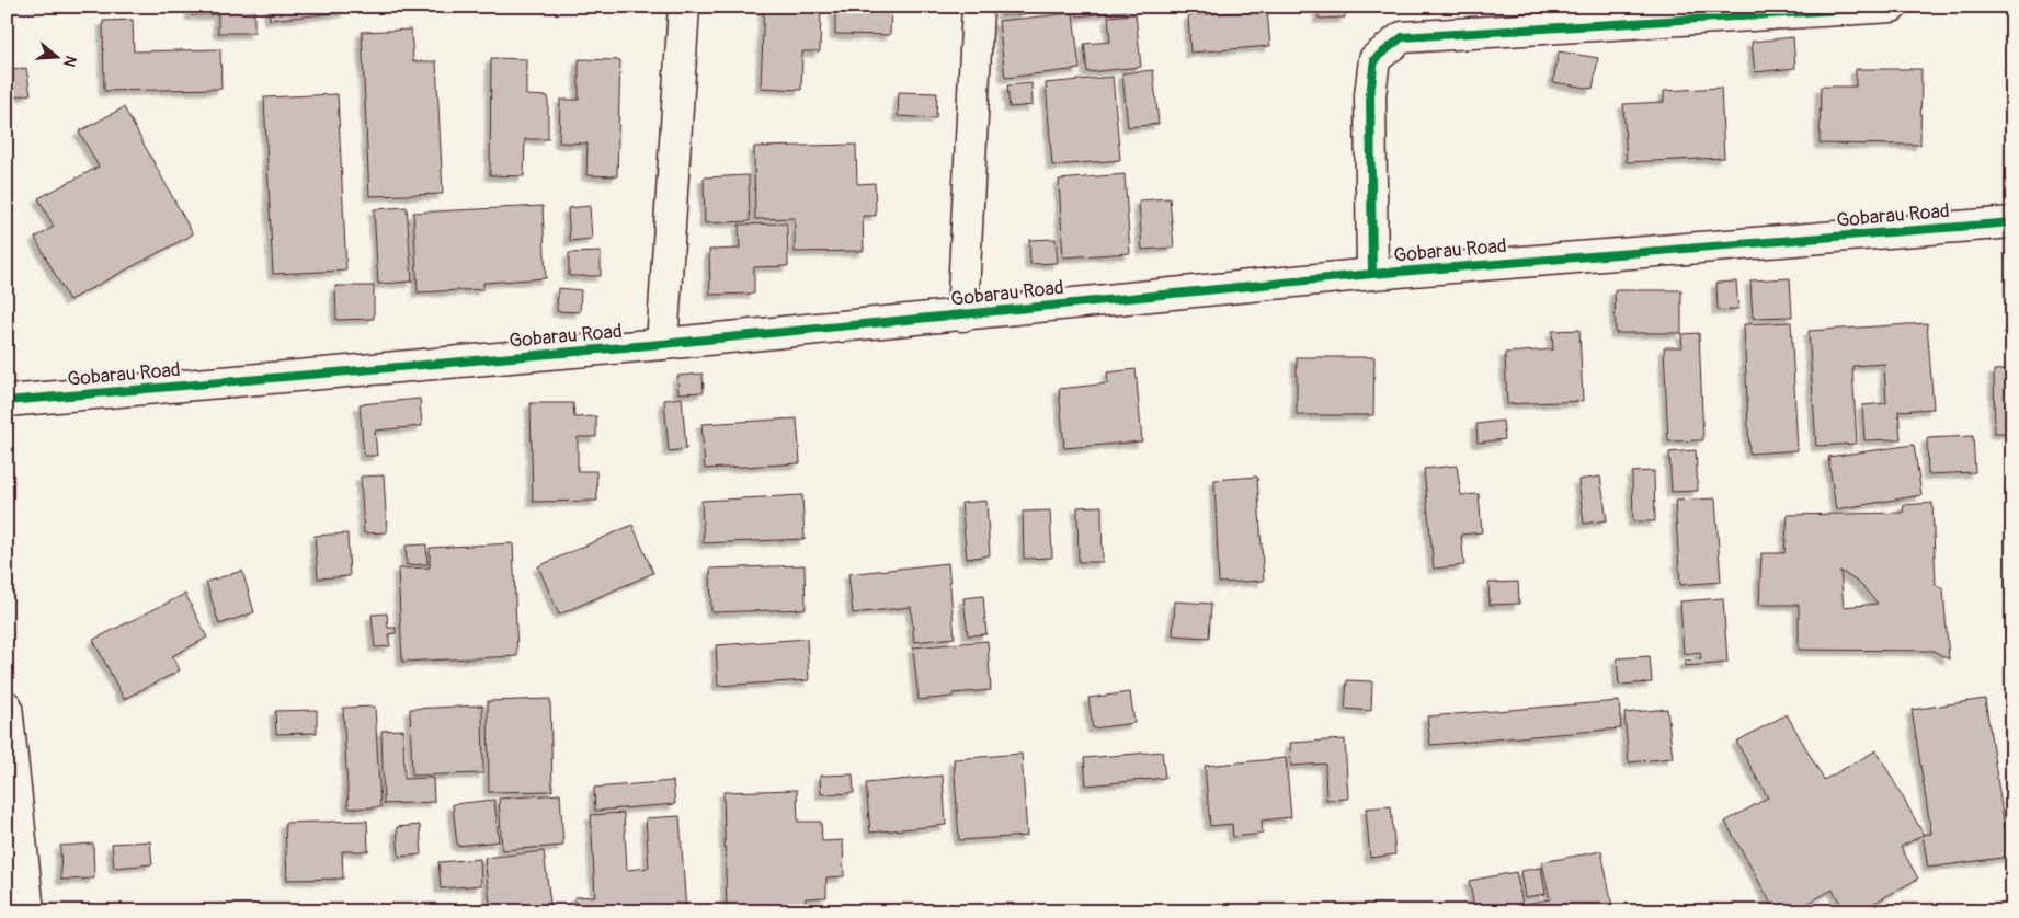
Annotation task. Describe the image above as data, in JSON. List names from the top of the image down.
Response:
{
  "streets": {
    "street": ["Gobarau Road"]
  },
  "north": "right"
}
